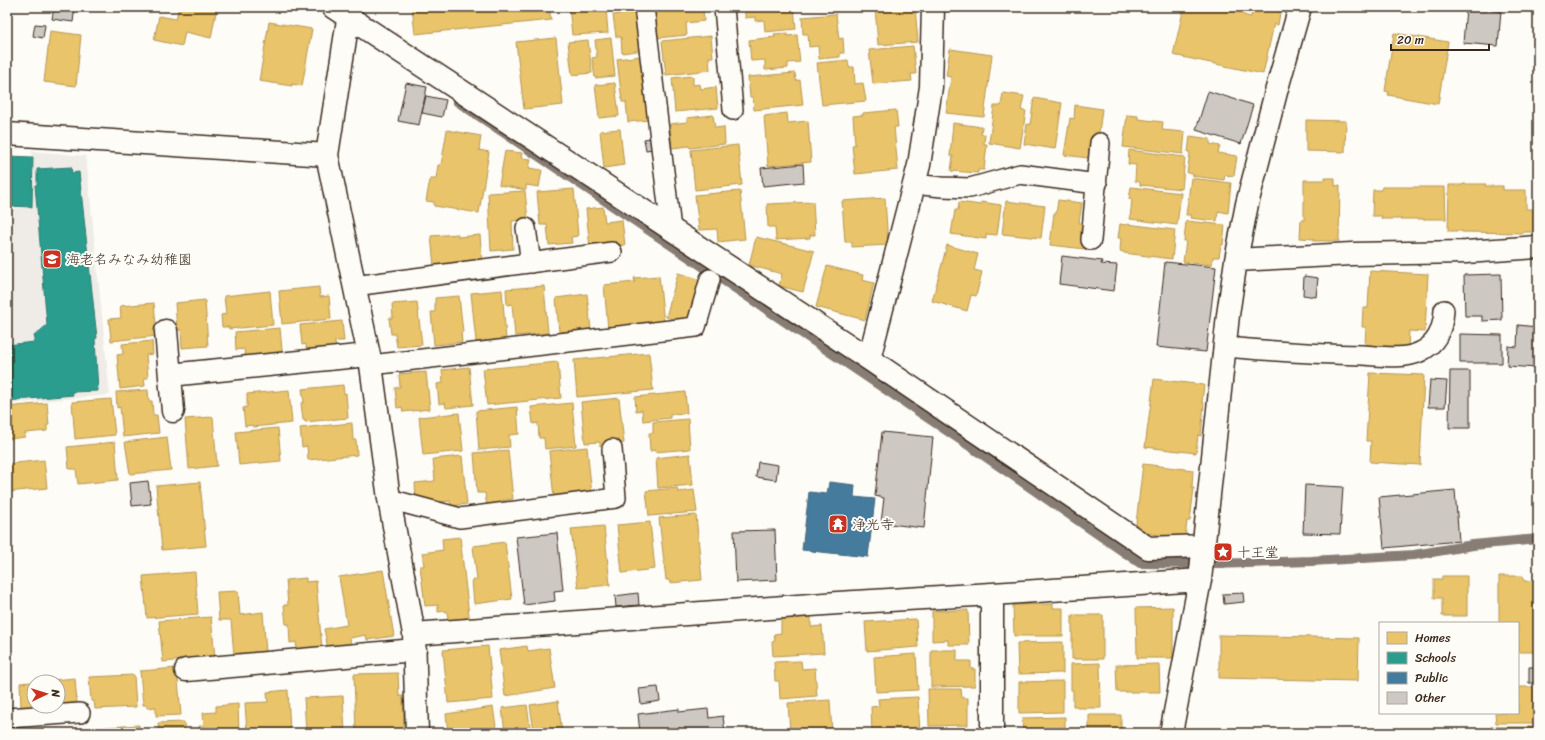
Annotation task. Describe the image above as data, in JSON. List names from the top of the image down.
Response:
{
  "places": {
    "school or university": ["海老名みなみ幼稚園"],
    "temple": ["浄光寺"],
    "place": ["十王堂"]
  },
  "legend": [
    "Homes",
    "Schools",
    "Public",
    "Other"
  ],
  "scale_bar": "20 m",
  "north": "right"
}
